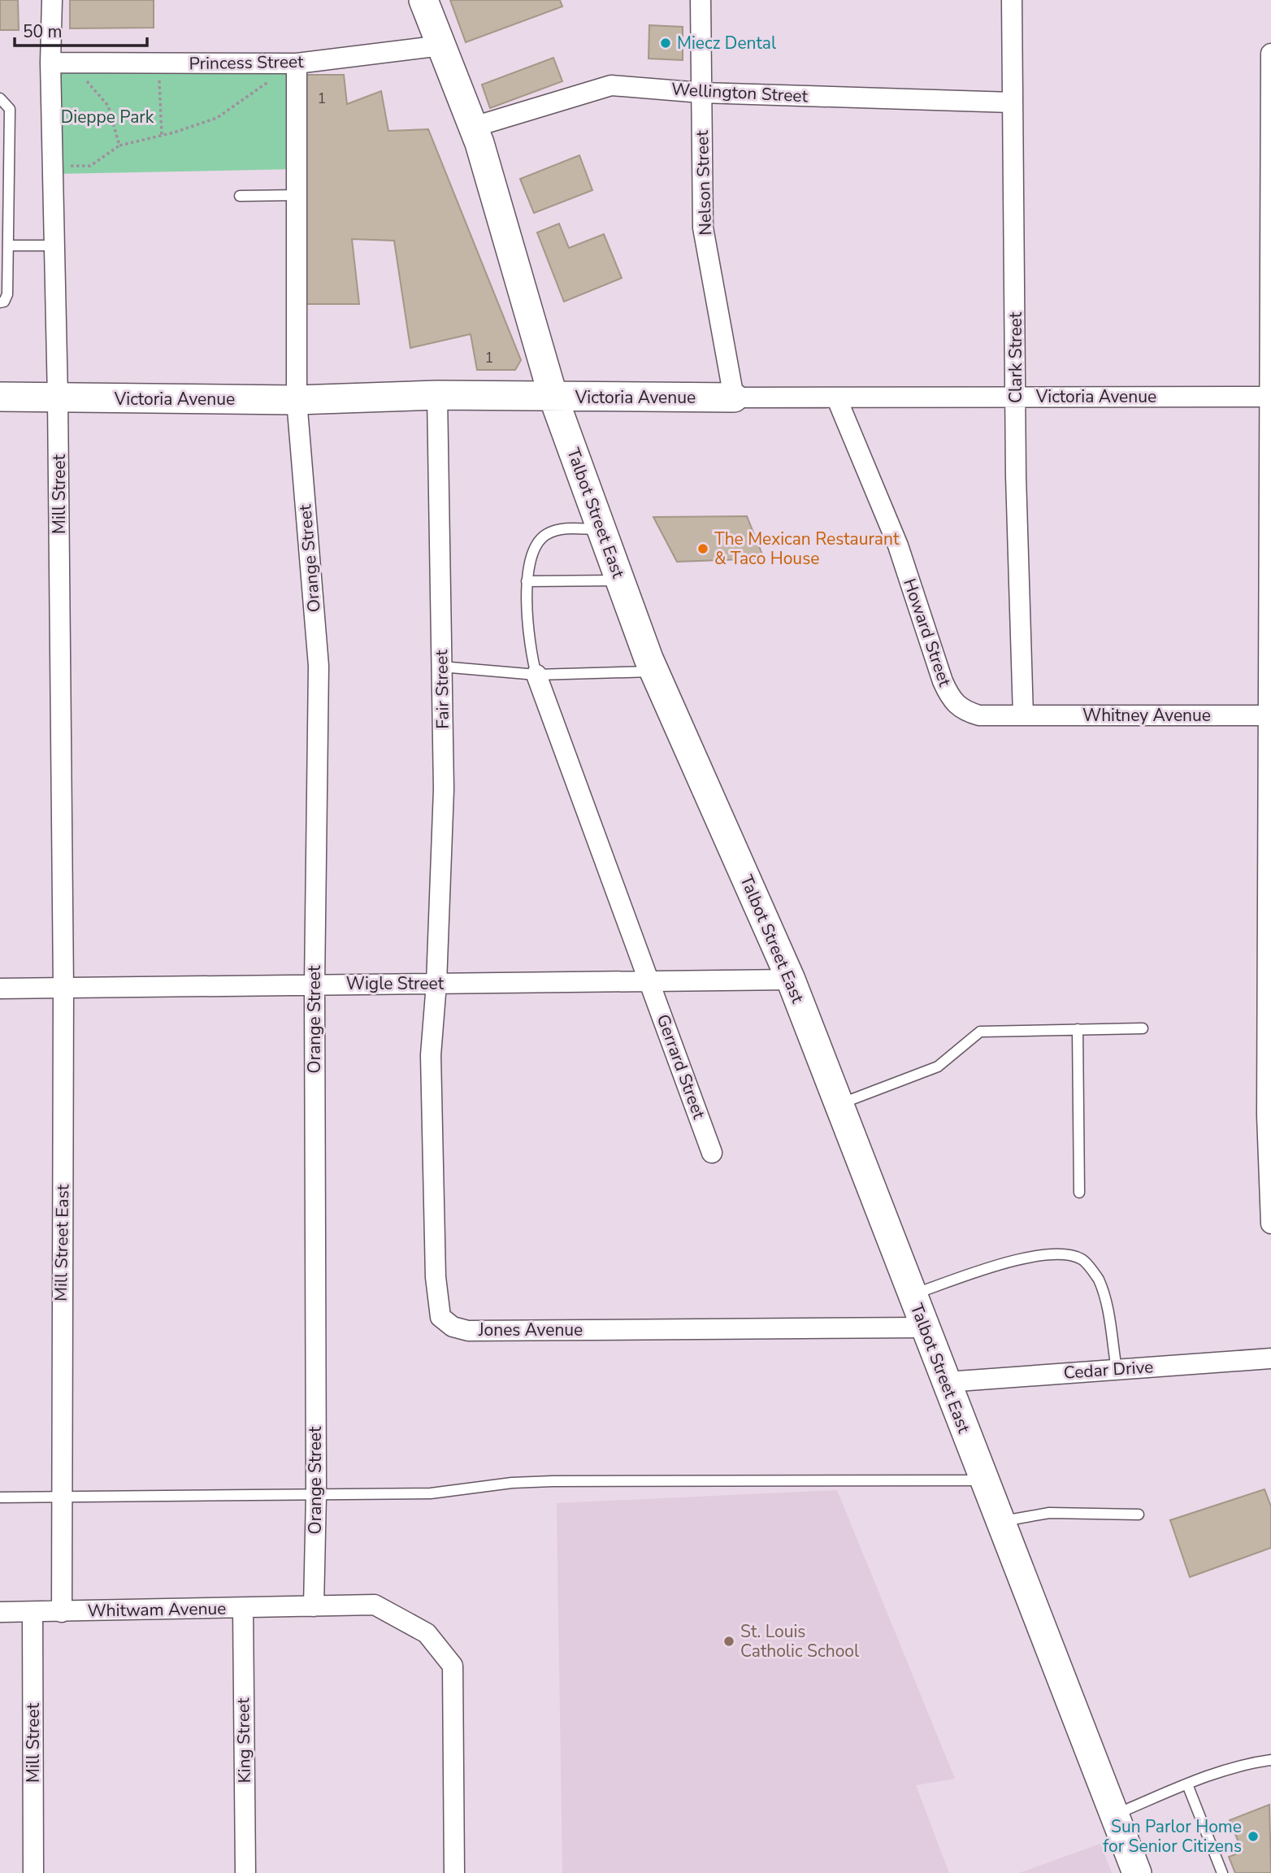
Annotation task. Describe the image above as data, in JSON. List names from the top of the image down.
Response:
{
  "streets": {
    "main road": ["Victoria Avenue", "Talbot Street East"],
    "street": [
      "Princess Street",
      "Wellington Street",
      "Nelson Street",
      "Clark Street",
      "Mill Street",
      "Orange Street",
      "Howard Street",
      "Fair Street",
      "Whitney Avenue",
      "Wigle Street",
      "Gerrard Street",
      "Mill Street East",
      "Jones Avenue",
      "Cedar Drive",
      "Whitwam Avenue",
      "King Street"
    ]
  },
  "crossings": [
    ["Princess Street", "Mill Street"],
    ["Princess Street", "Talbot Street East"],
    ["Princess Street", "Orange Street"],
    ["Wellington Street", "Nelson Street"],
    ["Wellington Street", "Clark Street"],
    ["Wellington Street", "Talbot Street East"],
    ["Nelson Street", "Victoria Avenue"],
    ["Clark Street", "Victoria Avenue"],
    ["Clark Street", "Howard Street"],
    ["Clark Street", "Whitney Avenue"],
    ["Victoria Avenue", "Mill Street"],
    ["Victoria Avenue", "Talbot Street East"],
    ["Victoria Avenue", "Orange Street"],
    ["Victoria Avenue", "Howard Street"],
    ["Victoria Avenue", "Fair Street"],
    ["Mill Street", "Wigle Street"],
    ["Mill Street", "Mill Street East"],
    ["Mill Street", "Whitwam Avenue"],
    ["Talbot Street East", "Wigle Street"],
    ["Talbot Street East", "Jones Avenue"],
    ["Talbot Street East", "Cedar Drive"],
    ["Orange Street", "Wigle Street"],
    ["Orange Street", "Whitwam Avenue"],
    ["Howard Street", "Whitney Avenue"],
    ["Fair Street", "Wigle Street"],
    ["Fair Street", "Jones Avenue"],
    ["Wigle Street", "Gerrard Street"],
    ["Wigle Street", "Mill Street East"],
    ["Wigle Street", "Jones Avenue"],
    ["Whitwam Avenue", "King Street"]
  ],
  "parks": ["Dieppe Park"],
  "places": [
    "Miecz Dental",
    "The Mexican Restaurant & Taco House",
    "St. Louis Catholic School",
    "Sun Parlor Home for Senior Citizens"
  ],
  "house_numbers": ["1", "1"],
  "scale_bar": "50 m"
}
